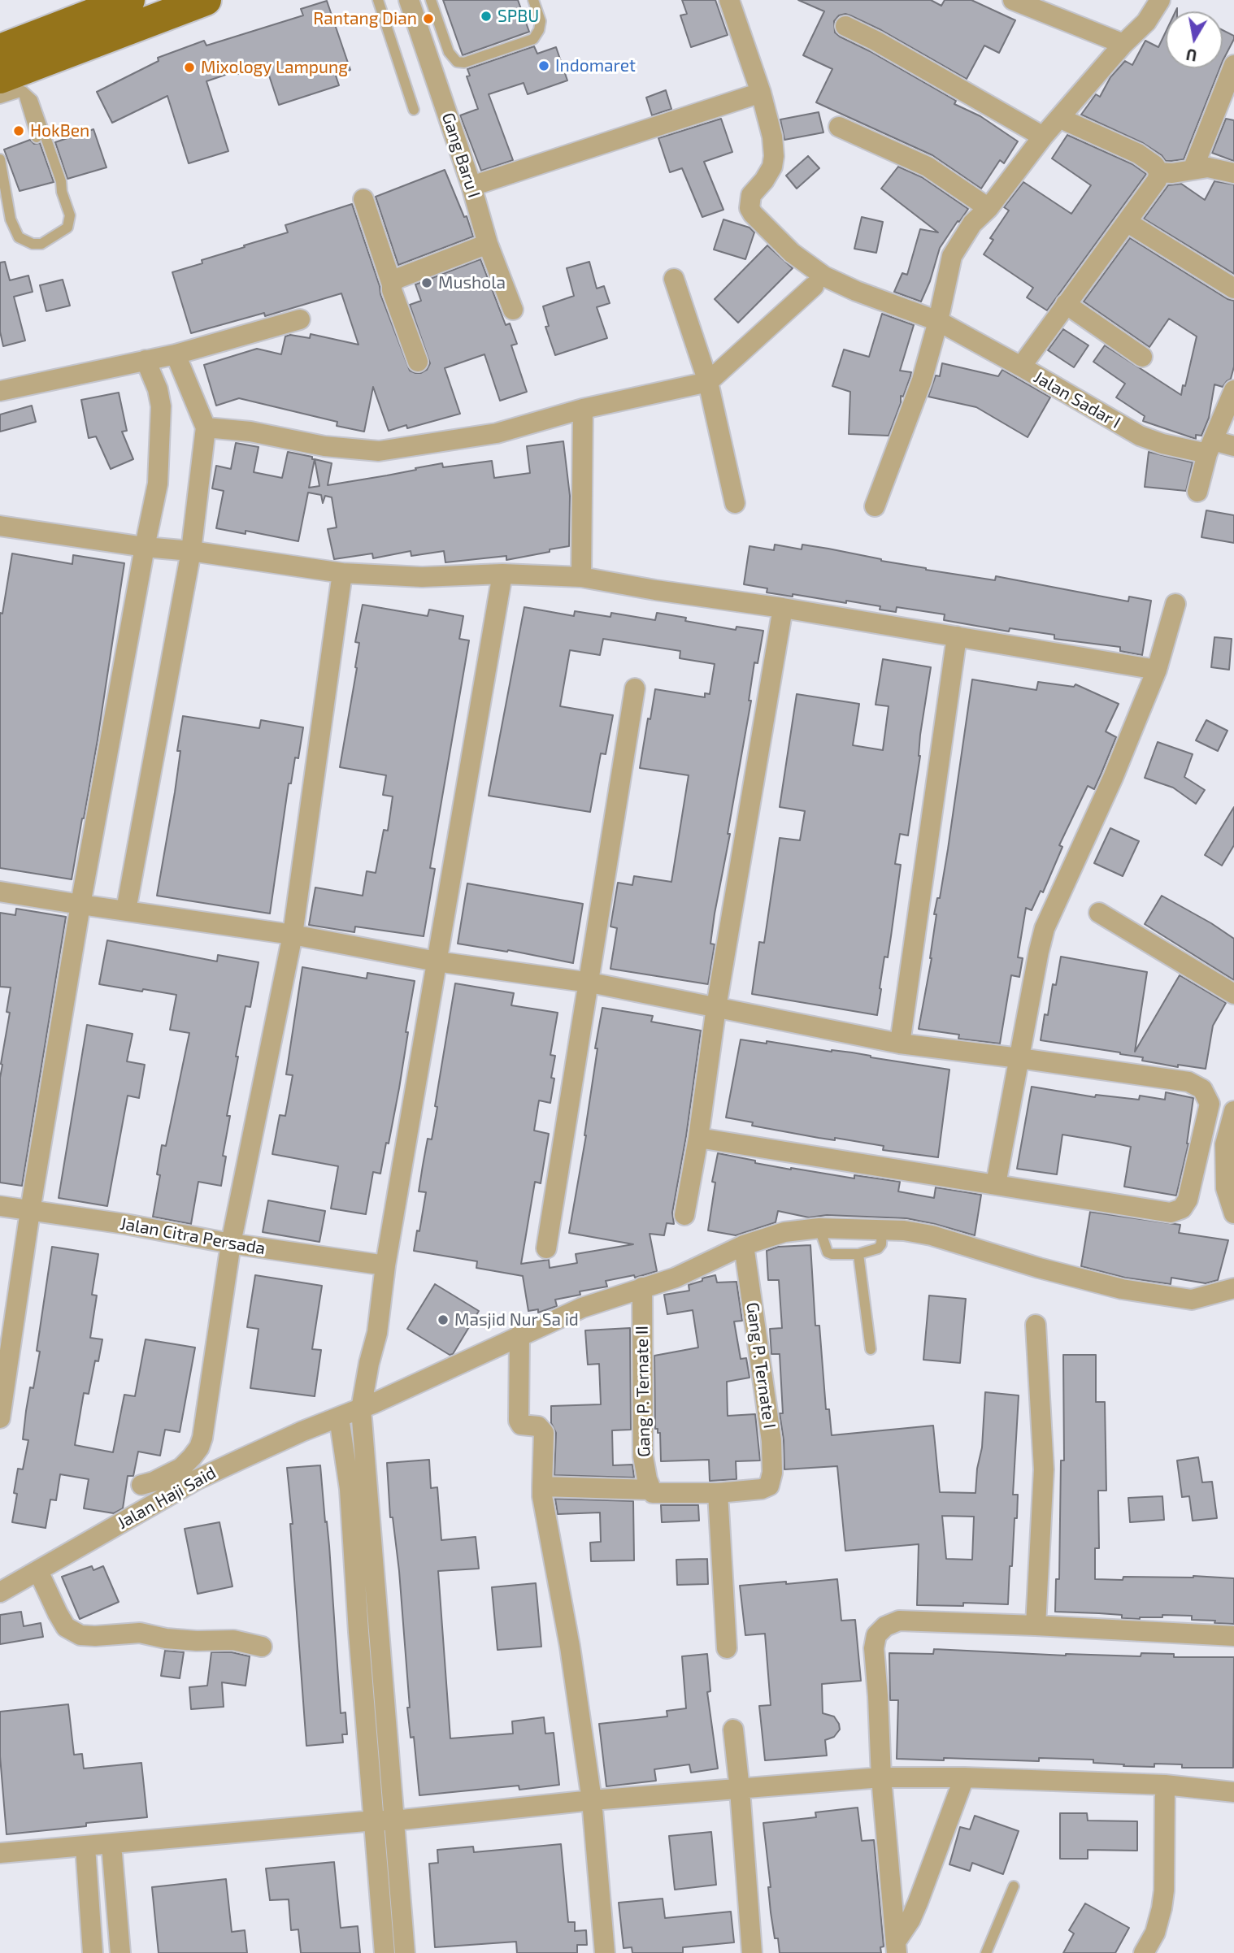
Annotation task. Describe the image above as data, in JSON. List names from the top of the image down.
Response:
{
  "streets": {
    "street": [
      "Gang Baru I",
      "Jalan Sadar I",
      "Jalan Citra Persada",
      "Gang P. Ternate I",
      "Gang P. Ternate II",
      "Jalan Haji Said"
    ]
  },
  "crossings": [
    ["Gang P. Ternate I", "Jalan Haji Said"],
    ["Gang P. Ternate II", "Jalan Haji Said"]
  ],
  "places": [
    "SPBU",
    "Rantang Dian",
    "Indomaret",
    "Mixology Lampung",
    "HokBen",
    "Mushola",
    "Masjid Nur Sa id"
  ],
  "north": "bottom"
}
